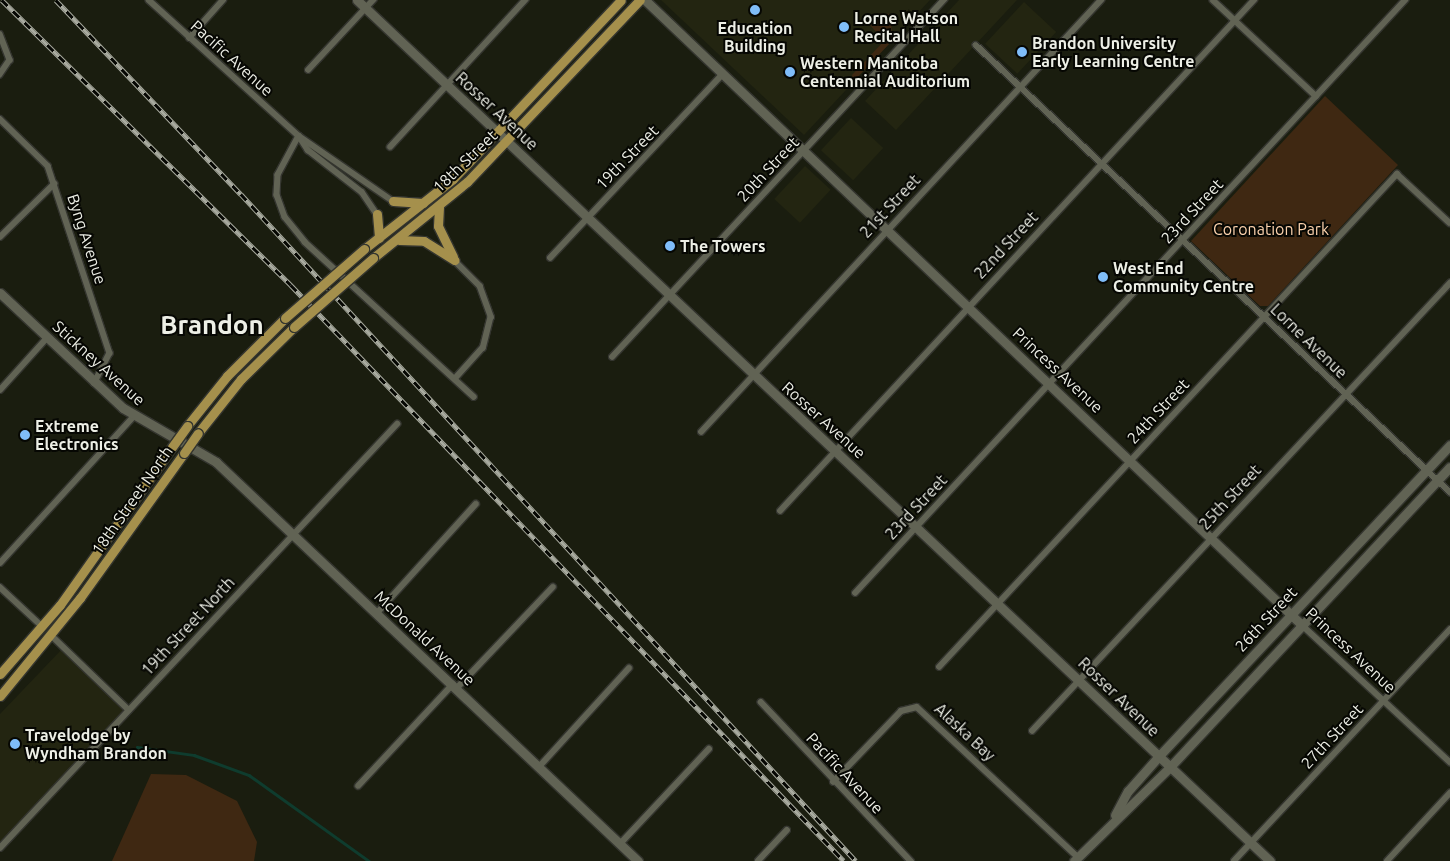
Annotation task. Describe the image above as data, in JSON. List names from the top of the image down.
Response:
{
  "streets": {
    "main road": ["18th Street", "18th Street North"],
    "street": [
      "Pacific Avenue",
      "Rosser Avenue",
      "19th Street",
      "20th Street",
      "21st Street",
      "23rd Street",
      "Byng Avenue",
      "22nd Street",
      "Lorne Avenue",
      "Stickney Avenue",
      "Princess Avenue",
      "24th Street",
      "25th Street",
      "26th Street",
      "19th Street North",
      "McDonald Avenue",
      "Alaska Bay",
      "27th Street"
    ]
  },
  "crossings": [
    ["Pacific Avenue", "Alaska Bay"],
    ["Rosser Avenue", "19th Street"],
    ["Rosser Avenue", "18th Street"],
    ["Rosser Avenue", "20th Street"],
    ["Rosser Avenue", "21st Street"],
    ["Rosser Avenue", "23rd Street"],
    ["Rosser Avenue", "22nd Street"],
    ["Rosser Avenue", "24th Street"],
    ["Rosser Avenue", "25th Street"],
    ["Rosser Avenue", "26th Street"],
    ["Rosser Avenue", "27th Street"],
    ["19th Street", "Princess Avenue"],
    ["18th Street", "18th Street North"],
    ["20th Street", "Princess Avenue"],
    ["21st Street", "Lorne Avenue"],
    ["21st Street", "Princess Avenue"],
    ["23rd Street", "Lorne Avenue"],
    ["23rd Street", "Princess Avenue"],
    ["Byng Avenue", "Stickney Avenue"],
    ["22nd Street", "Lorne Avenue"],
    ["22nd Street", "Princess Avenue"],
    ["Lorne Avenue", "24th Street"],
    ["Lorne Avenue", "25th Street"],
    ["Lorne Avenue", "26th Street"],
    ["Stickney Avenue", "McDonald Avenue"],
    ["Princess Avenue", "24th Street"],
    ["Princess Avenue", "25th Street"],
    ["Princess Avenue", "26th Street"],
    ["Princess Avenue", "27th Street"],
    ["26th Street", "Alaska Bay"],
    ["19th Street North", "McDonald Avenue"]
  ],
  "districts": ["Brandon"],
  "parks": ["Coronation Park"],
  "places": [
    "Education Building",
    "Lorne Watson Recital Hall",
    "Brandon University Early Learning Centre",
    "Western Manitoba Centennial Auditorium",
    "The Towers",
    "West End Community Centre",
    "Extreme Electronics",
    "Travelodge by Wyndham Brandon"
  ]
}
